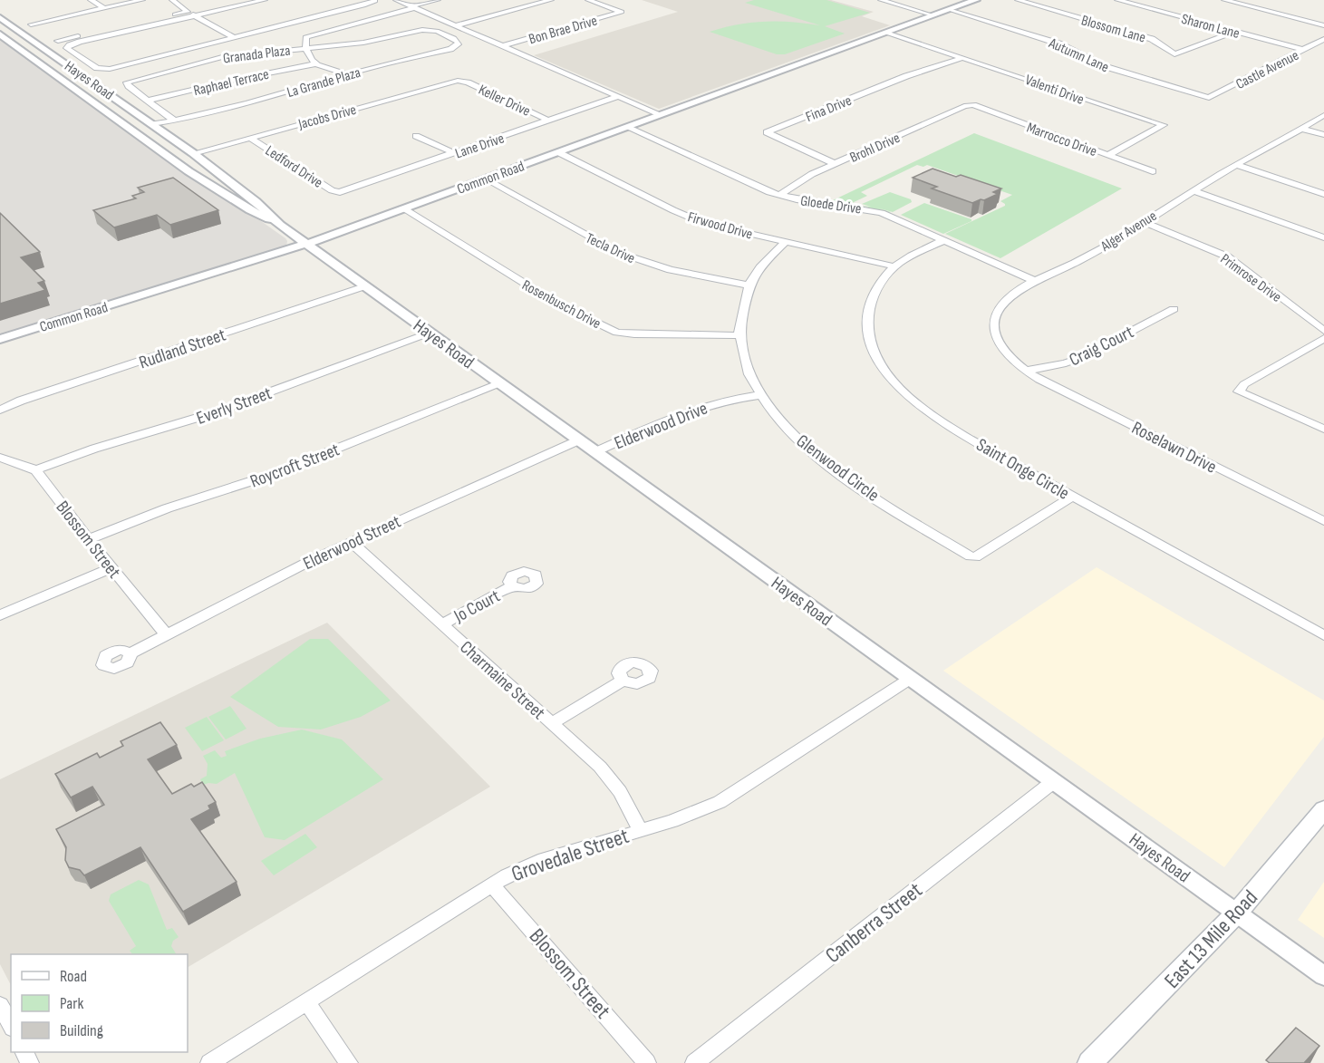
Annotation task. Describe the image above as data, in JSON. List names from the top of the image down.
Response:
{
  "streets": {
    "main road": ["East 13 Mile Road"],
    "street": [
      "Sharon Lane",
      "Blossom Lane",
      "Bon Brae Drive",
      "Granada Plaza",
      "Autumn Lane",
      "Castle Avenue",
      "Hayes Road",
      "Raphael Terrace",
      "La Grande Plaza",
      "Valenti Drive",
      "Keller Drive",
      "Fina Drive",
      "Jacobs Drive",
      "Marrocco Drive",
      "Lane Drive",
      "Brohl Drive",
      "Ledford Drive",
      "Common Road",
      "Gloede Drive",
      "Firwood Drive",
      "Alger Avenue",
      "Tecla Drive",
      "Primrose Drive",
      "Rosenbusch Drive",
      "Craig Court",
      "Rudland Street",
      "Everly Street",
      "Elderwood Drive",
      "Roselawn Drive",
      "Roycroft Street",
      "Glenwood Circle",
      "Saint Onge Circle",
      "Blossom Street",
      "Elderwood Street",
      "Jo Court",
      "Charmaine Street",
      "Grovedale Street",
      "Canberra Street"
    ]
  },
  "crossings": [
    ["Sharon Lane", "Blossom Lane"],
    ["Sharon Lane", "Castle Avenue"],
    ["Granada Plaza", "Raphael Terrace"],
    ["Granada Plaza", "La Grande Plaza"],
    ["Autumn Lane", "Castle Avenue"],
    ["Autumn Lane", "Common Road"],
    ["Hayes Road", "La Grande Plaza"],
    ["Hayes Road", "Jacobs Drive"],
    ["Hayes Road", "Common Road"],
    ["Hayes Road", "Rudland Street"],
    ["Hayes Road", "Everly Street"],
    ["Hayes Road", "Elderwood Drive"],
    ["Hayes Road", "Roycroft Street"],
    ["Hayes Road", "Elderwood Street"],
    ["Hayes Road", "Grovedale Street"],
    ["Hayes Road", "Canberra Street"],
    ["Hayes Road", "East 13 Mile Road"],
    ["Valenti Drive", "Fina Drive"],
    ["Valenti Drive", "Marrocco Drive"],
    ["Valenti Drive", "Common Road"],
    ["Keller Drive", "Jacobs Drive"],
    ["Keller Drive", "Lane Drive"],
    ["Fina Drive", "Brohl Drive"],
    ["Jacobs Drive", "Ledford Drive"],
    ["Marrocco Drive", "Brohl Drive"],
    ["Lane Drive", "Ledford Drive"],
    ["Brohl Drive", "Gloede Drive"],
    ["Common Road", "Gloede Drive"],
    ["Common Road", "Firwood Drive"],
    ["Common Road", "Tecla Drive"],
    ["Common Road", "Rosenbusch Drive"],
    ["Gloede Drive", "Alger Avenue"],
    ["Gloede Drive", "Saint Onge Circle"],
    ["Firwood Drive", "Glenwood Circle"],
    ["Firwood Drive", "Saint Onge Circle"],
    ["Alger Avenue", "Primrose Drive"],
    ["Alger Avenue", "Craig Court"],
    ["Alger Avenue", "Roselawn Drive"],
    ["Tecla Drive", "Glenwood Circle"],
    ["Rosenbusch Drive", "Glenwood Circle"],
    ["Craig Court", "Roselawn Drive"],
    ["Everly Street", "Blossom Street"],
    ["Elderwood Drive", "Glenwood Circle"],
    ["Roycroft Street", "Blossom Street"],
    ["Glenwood Circle", "Saint Onge Circle"],
    ["Blossom Street", "Elderwood Street"],
    ["Blossom Street", "Grovedale Street"],
    ["Elderwood Street", "Charmaine Street"],
    ["Jo Court", "Charmaine Street"],
    ["Charmaine Street", "Grovedale Street"]
  ],
  "legend": ["Road", "Park", "Building"]
}
